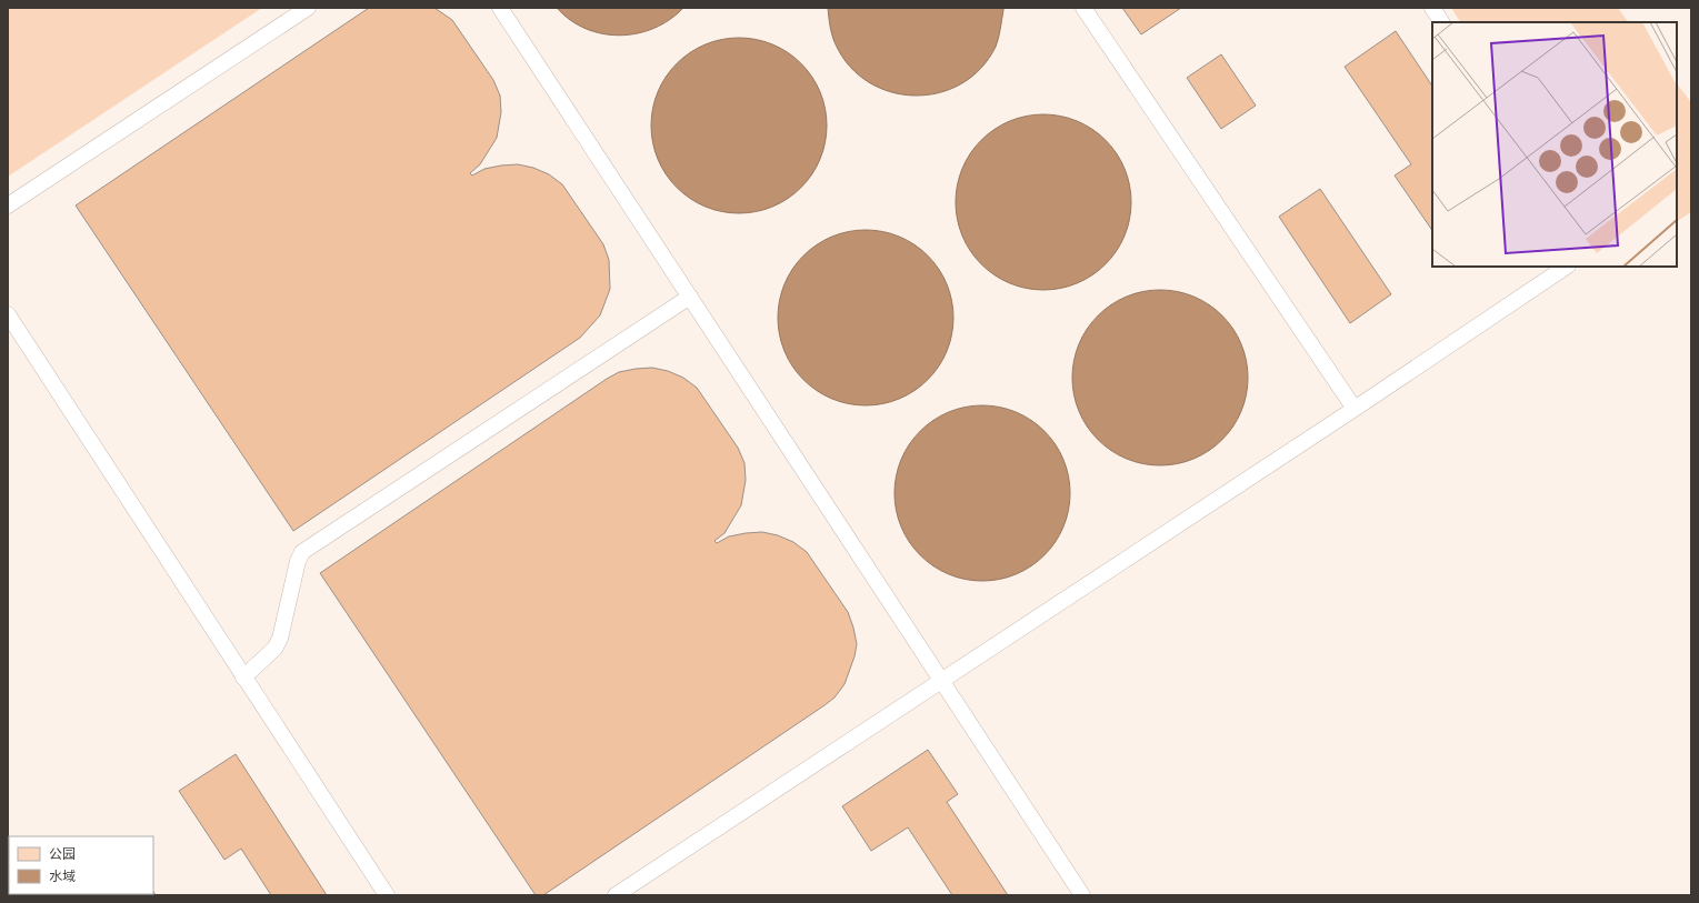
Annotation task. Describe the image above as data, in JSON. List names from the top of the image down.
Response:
{
  "legend": ["公园", "水域"]
}
